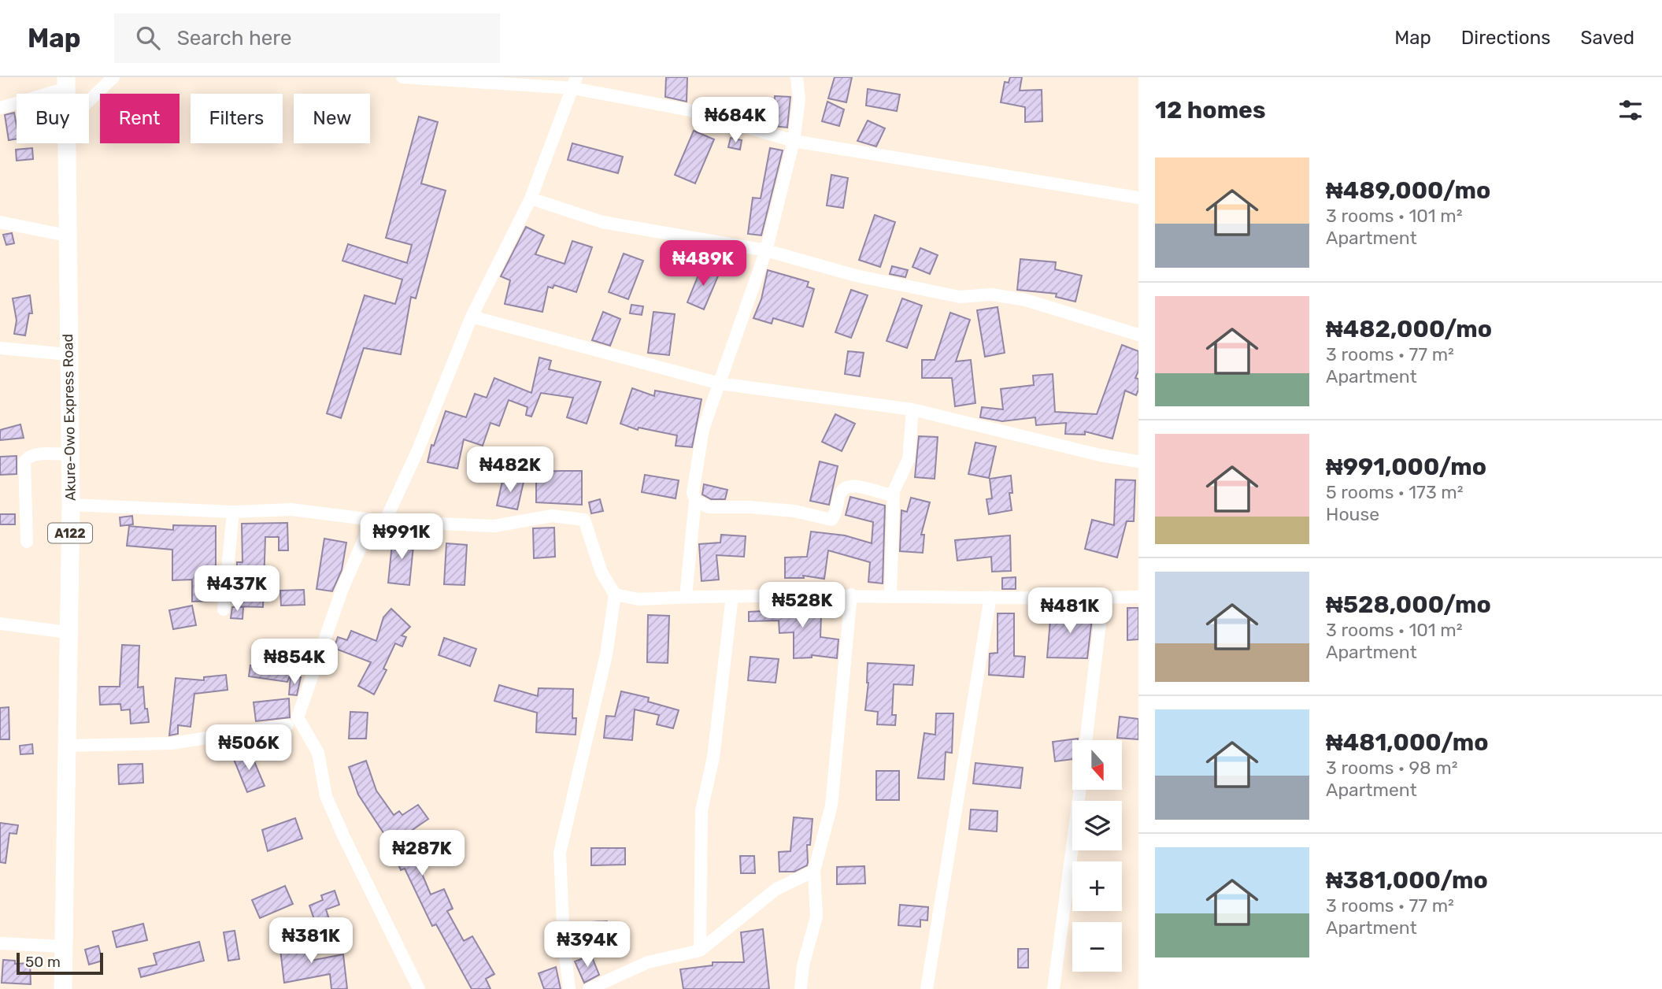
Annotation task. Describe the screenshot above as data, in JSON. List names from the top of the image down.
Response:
{
  "streets": {
    "highway": ["Akure-Owo Express Road", "A122"]
  },
  "scale_bar": "50 m",
  "north": "bottom",
  "page": {
    "header": "Map",
    "search": "Search here",
    "nav": ["Map", "Directions", "Saved"],
    "heading": "12 homes",
    "chip": [
      "Buy",
      "Rent",
      "Filters",
      "New"
    ],
    "price": [
      "₦684K",
      "₦489K",
      "₦482K",
      "₦991K",
      "₦437K",
      "₦528K",
      "₦481K",
      "₦854K",
      "₦506K",
      "₦287K",
      "₦381K",
      "₦394K"
    ],
    "list": [
      {
        "name": "₦489,000/mo",
        "note": "3 rooms · 101 m² · Apartment"
      },
      {
        "name": "₦482,000/mo",
        "note": "3 rooms · 77 m² · Apartment"
      },
      {
        "name": "₦991,000/mo",
        "note": "5 rooms · 173 m² · House"
      },
      {
        "name": "₦528,000/mo",
        "note": "3 rooms · 101 m² · Apartment"
      },
      {
        "name": "₦481,000/mo",
        "note": "3 rooms · 98 m² · Apartment"
      },
      {
        "name": "₦381,000/mo",
        "note": "3 rooms · 77 m² · Apartment"
      }
    ],
    "map_buttons": ["+", "−"],
    "scale": "50 m"
  }
}
